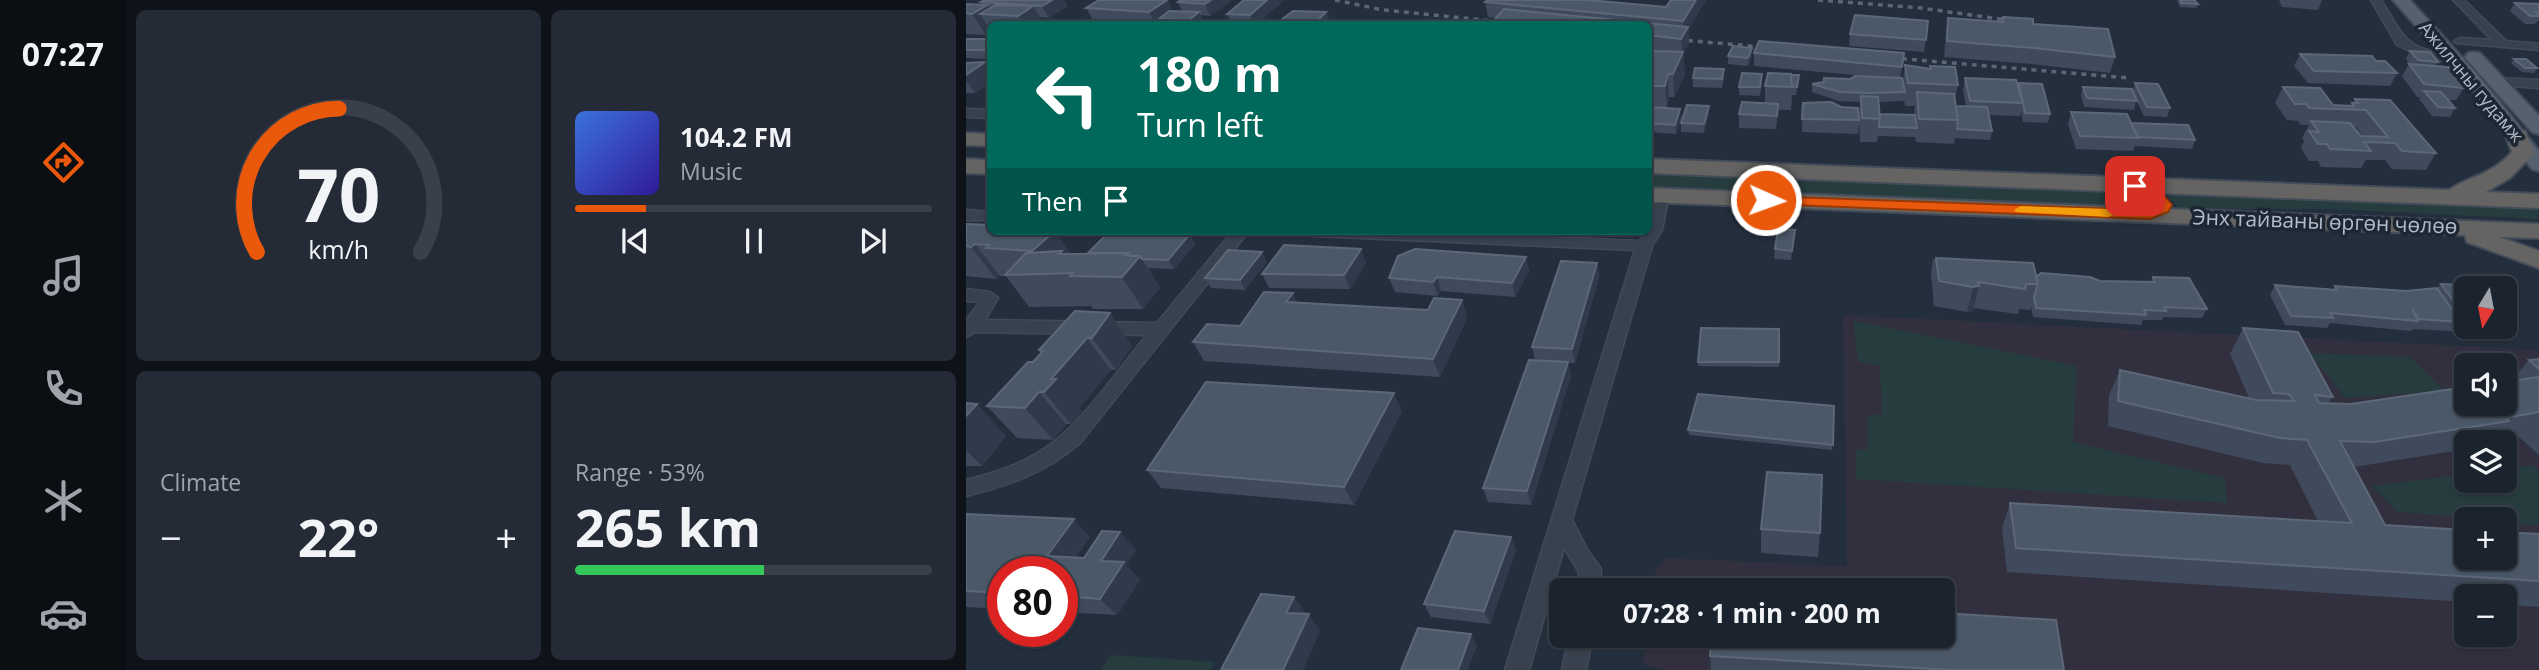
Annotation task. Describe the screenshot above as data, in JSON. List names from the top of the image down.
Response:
{
  "streets": {
    "highway": ["Энх тайваны өргөн чөлөө"],
    "main road": ["Ажилчны гудамж"]
  },
  "north": "bottom",
  "page": {
    "tabs": "07:27",
    "turn": ["180 m", "Turn left"],
    "song": ["104.2 FM", "Music"],
    "then": "Then",
    "map_buttons": ["+", "−"],
    "tile": [
      "Climate",
      ["Range · 53%", "265 km"]
    ],
    "heat": ["−", "22°", "+"],
    "limit": "80",
    "trip": "07:28 · 1 min · 200 m",
    "gauge": ["70", "km/h"]
  }
}
